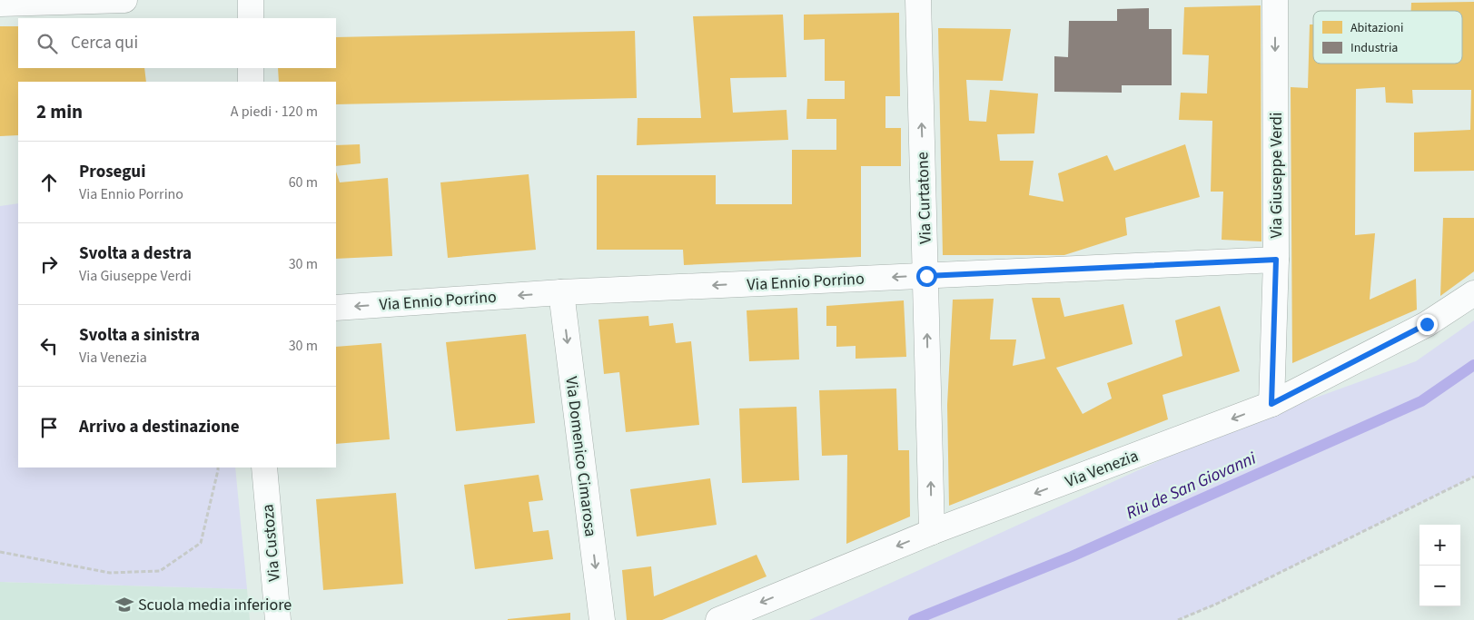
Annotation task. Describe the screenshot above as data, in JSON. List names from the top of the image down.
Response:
{
  "streets": {
    "street": [
      "Via Giuseppe Verdi",
      "Via Curtatone",
      "Via Ennio Porrino",
      "Via Domenico Cimarosa",
      "Via Venezia",
      "Via Custoza"
    ]
  },
  "crossings": [
    ["Via Giuseppe Verdi", "Via Ennio Porrino"],
    ["Via Giuseppe Verdi", "Via Venezia"],
    ["Via Curtatone", "Via Ennio Porrino"],
    ["Via Curtatone", "Via Venezia"],
    ["Via Ennio Porrino", "Via Domenico Cimarosa"]
  ],
  "one_way": [
    "Via Giuseppe Verdi",
    "Via Curtatone",
    "Via Ennio Porrino",
    "Via Domenico Cimarosa",
    "Via Venezia"
  ],
  "water": ["Riu de San Giovanni"],
  "places": {
    "school or university": ["Scuola media inferiore"]
  },
  "legend": ["Abitazioni", "Industria"],
  "page": {
    "search": "Cerca qui",
    "heading": ["2 min", "A piedi · 120 m"],
    "list": [
      ["Prosegui", "Via Ennio Porrino", "60 m"],
      ["Svolta a destra", "Via Giuseppe Verdi", "30 m"],
      ["Svolta a sinistra", "Via Venezia", "30 m"],
      "Arrivo a destinazione"
    ],
    "map_buttons": ["+", "−"]
  }
}
